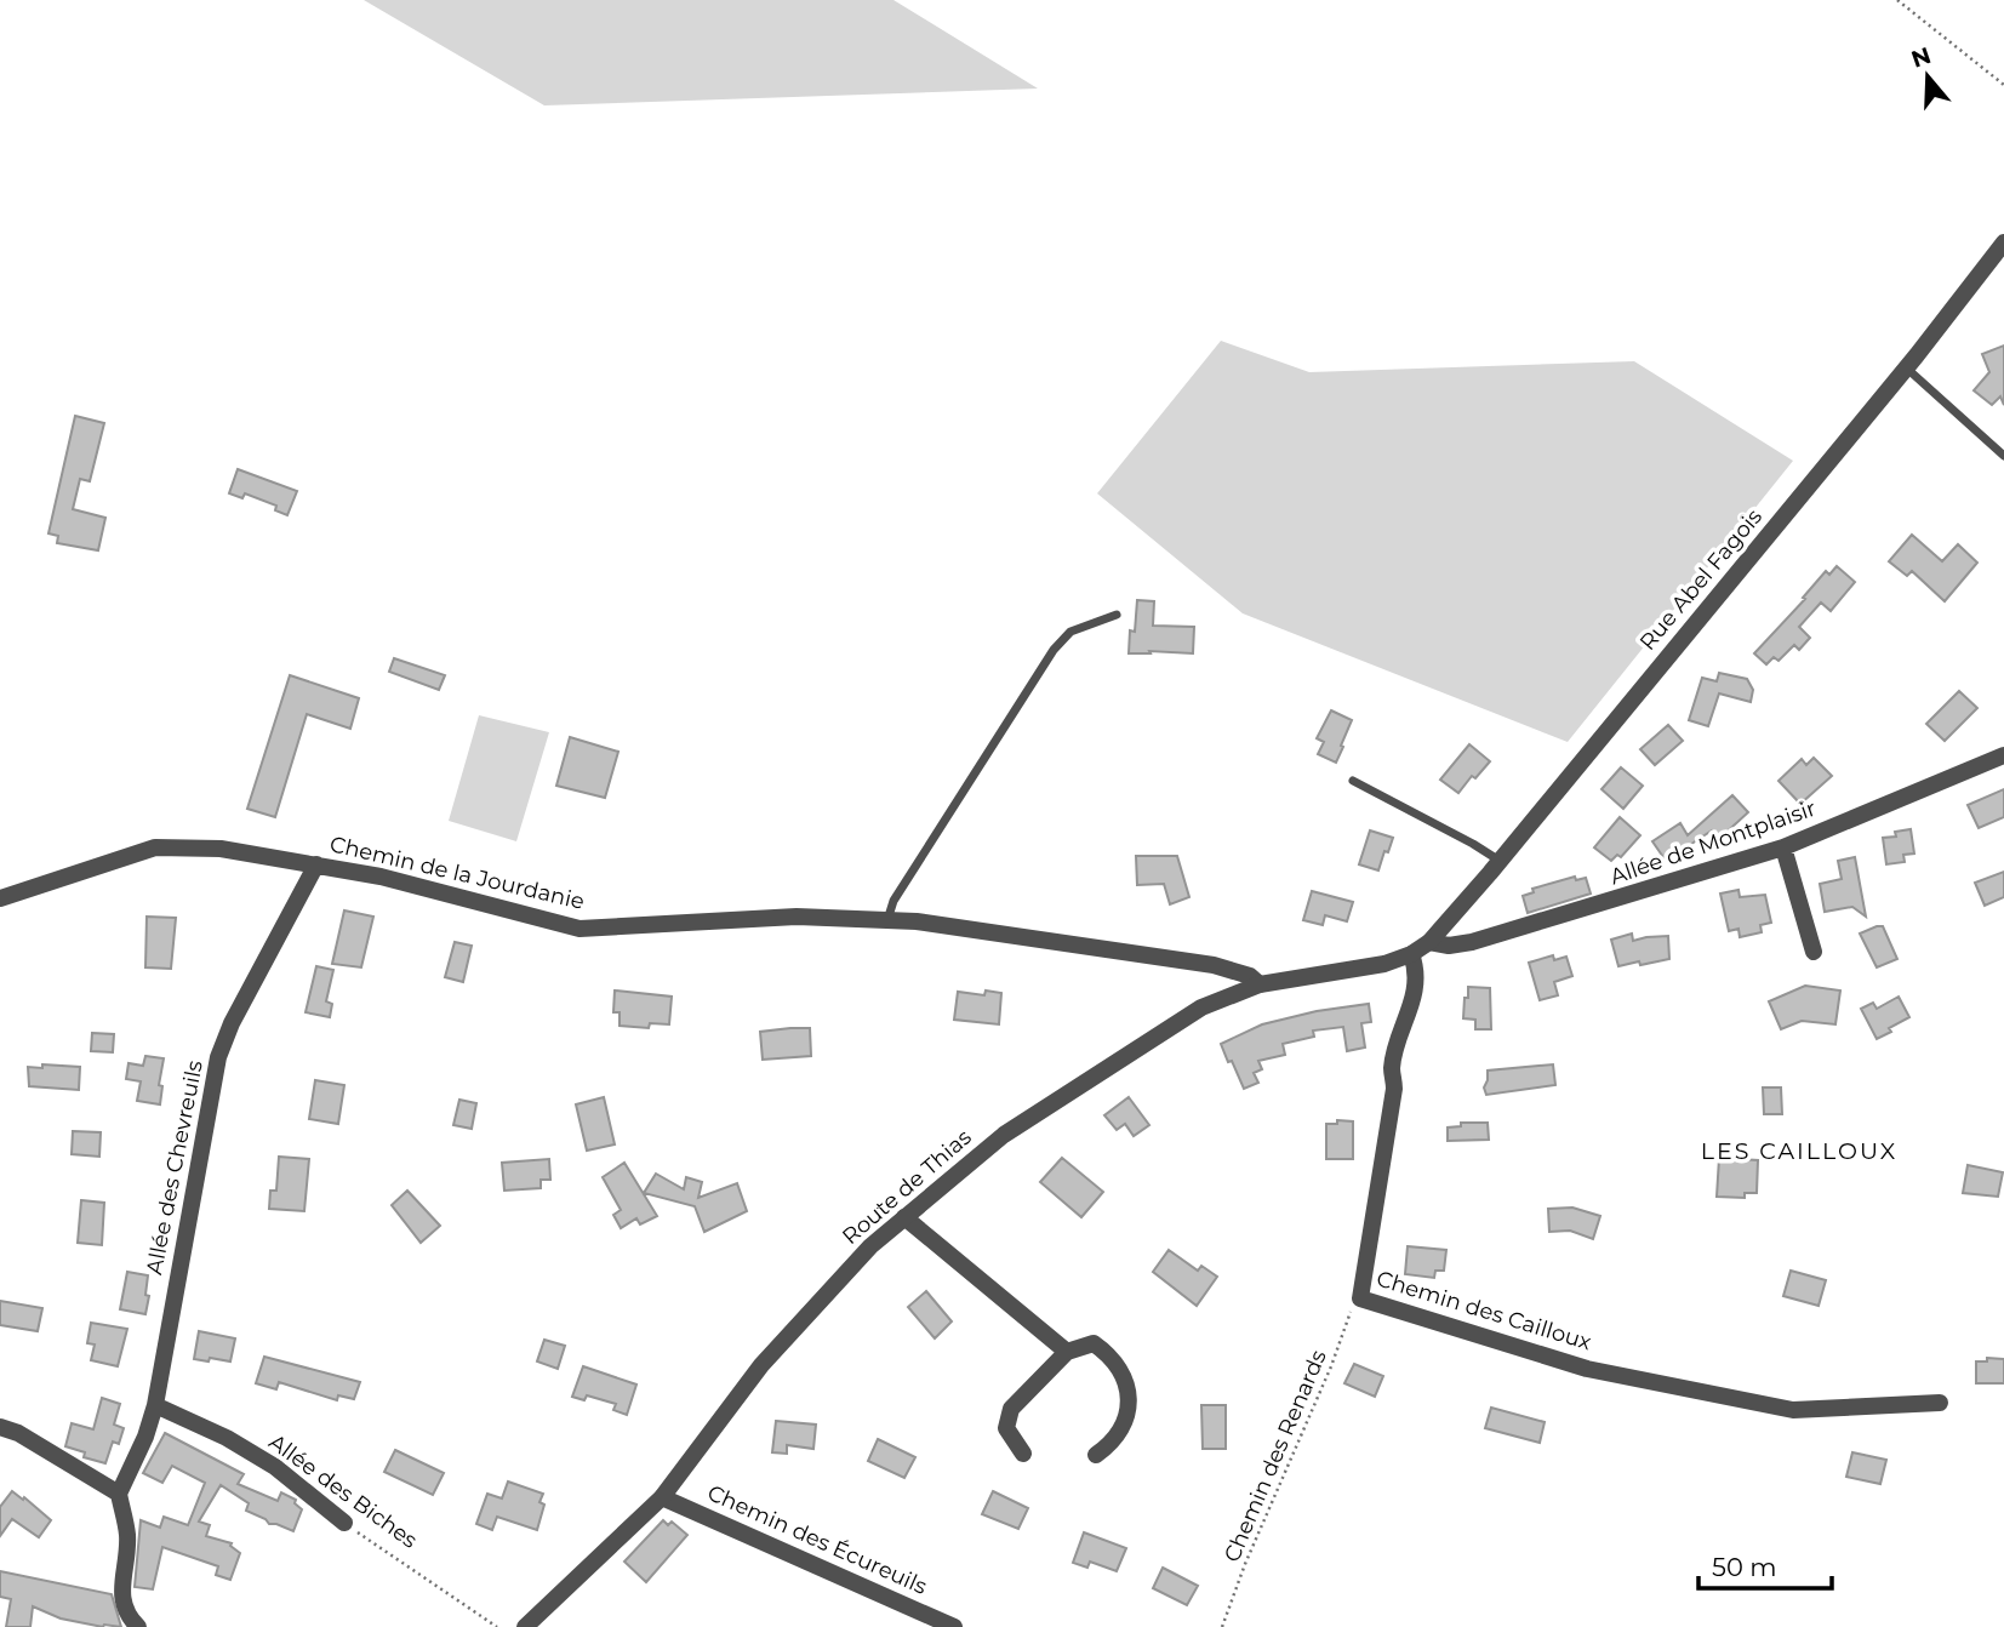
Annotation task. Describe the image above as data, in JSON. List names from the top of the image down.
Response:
{
  "streets": {
    "street": [
      "Rue Abel Fagois",
      "Allée de Montplaisir",
      "Chemin de la Jourdanie",
      "Allée des Chevreuils",
      "Route de Thias",
      "Chemin des Cailloux",
      "Allée des Biches",
      "Chemin des Écureuils"
    ],
    "path": ["Chemin des Renards"]
  },
  "crossings": [
    ["Rue Abel Fagois", "Allée de Montplaisir"],
    ["Rue Abel Fagois", "Route de Thias"],
    ["Allée de Montplaisir", "Route de Thias"],
    ["Chemin de la Jourdanie", "Allée des Chevreuils"],
    ["Chemin de la Jourdanie", "Route de Thias"],
    ["Allée des Chevreuils", "Allée des Biches"],
    ["Route de Thias", "Chemin des Cailloux"],
    ["Route de Thias", "Chemin des Écureuils"],
    ["Chemin des Cailloux", "Chemin des Renards"]
  ],
  "districts": ["LES CAILLOUX"],
  "scale_bar": "50 m",
  "north": "top"
}
